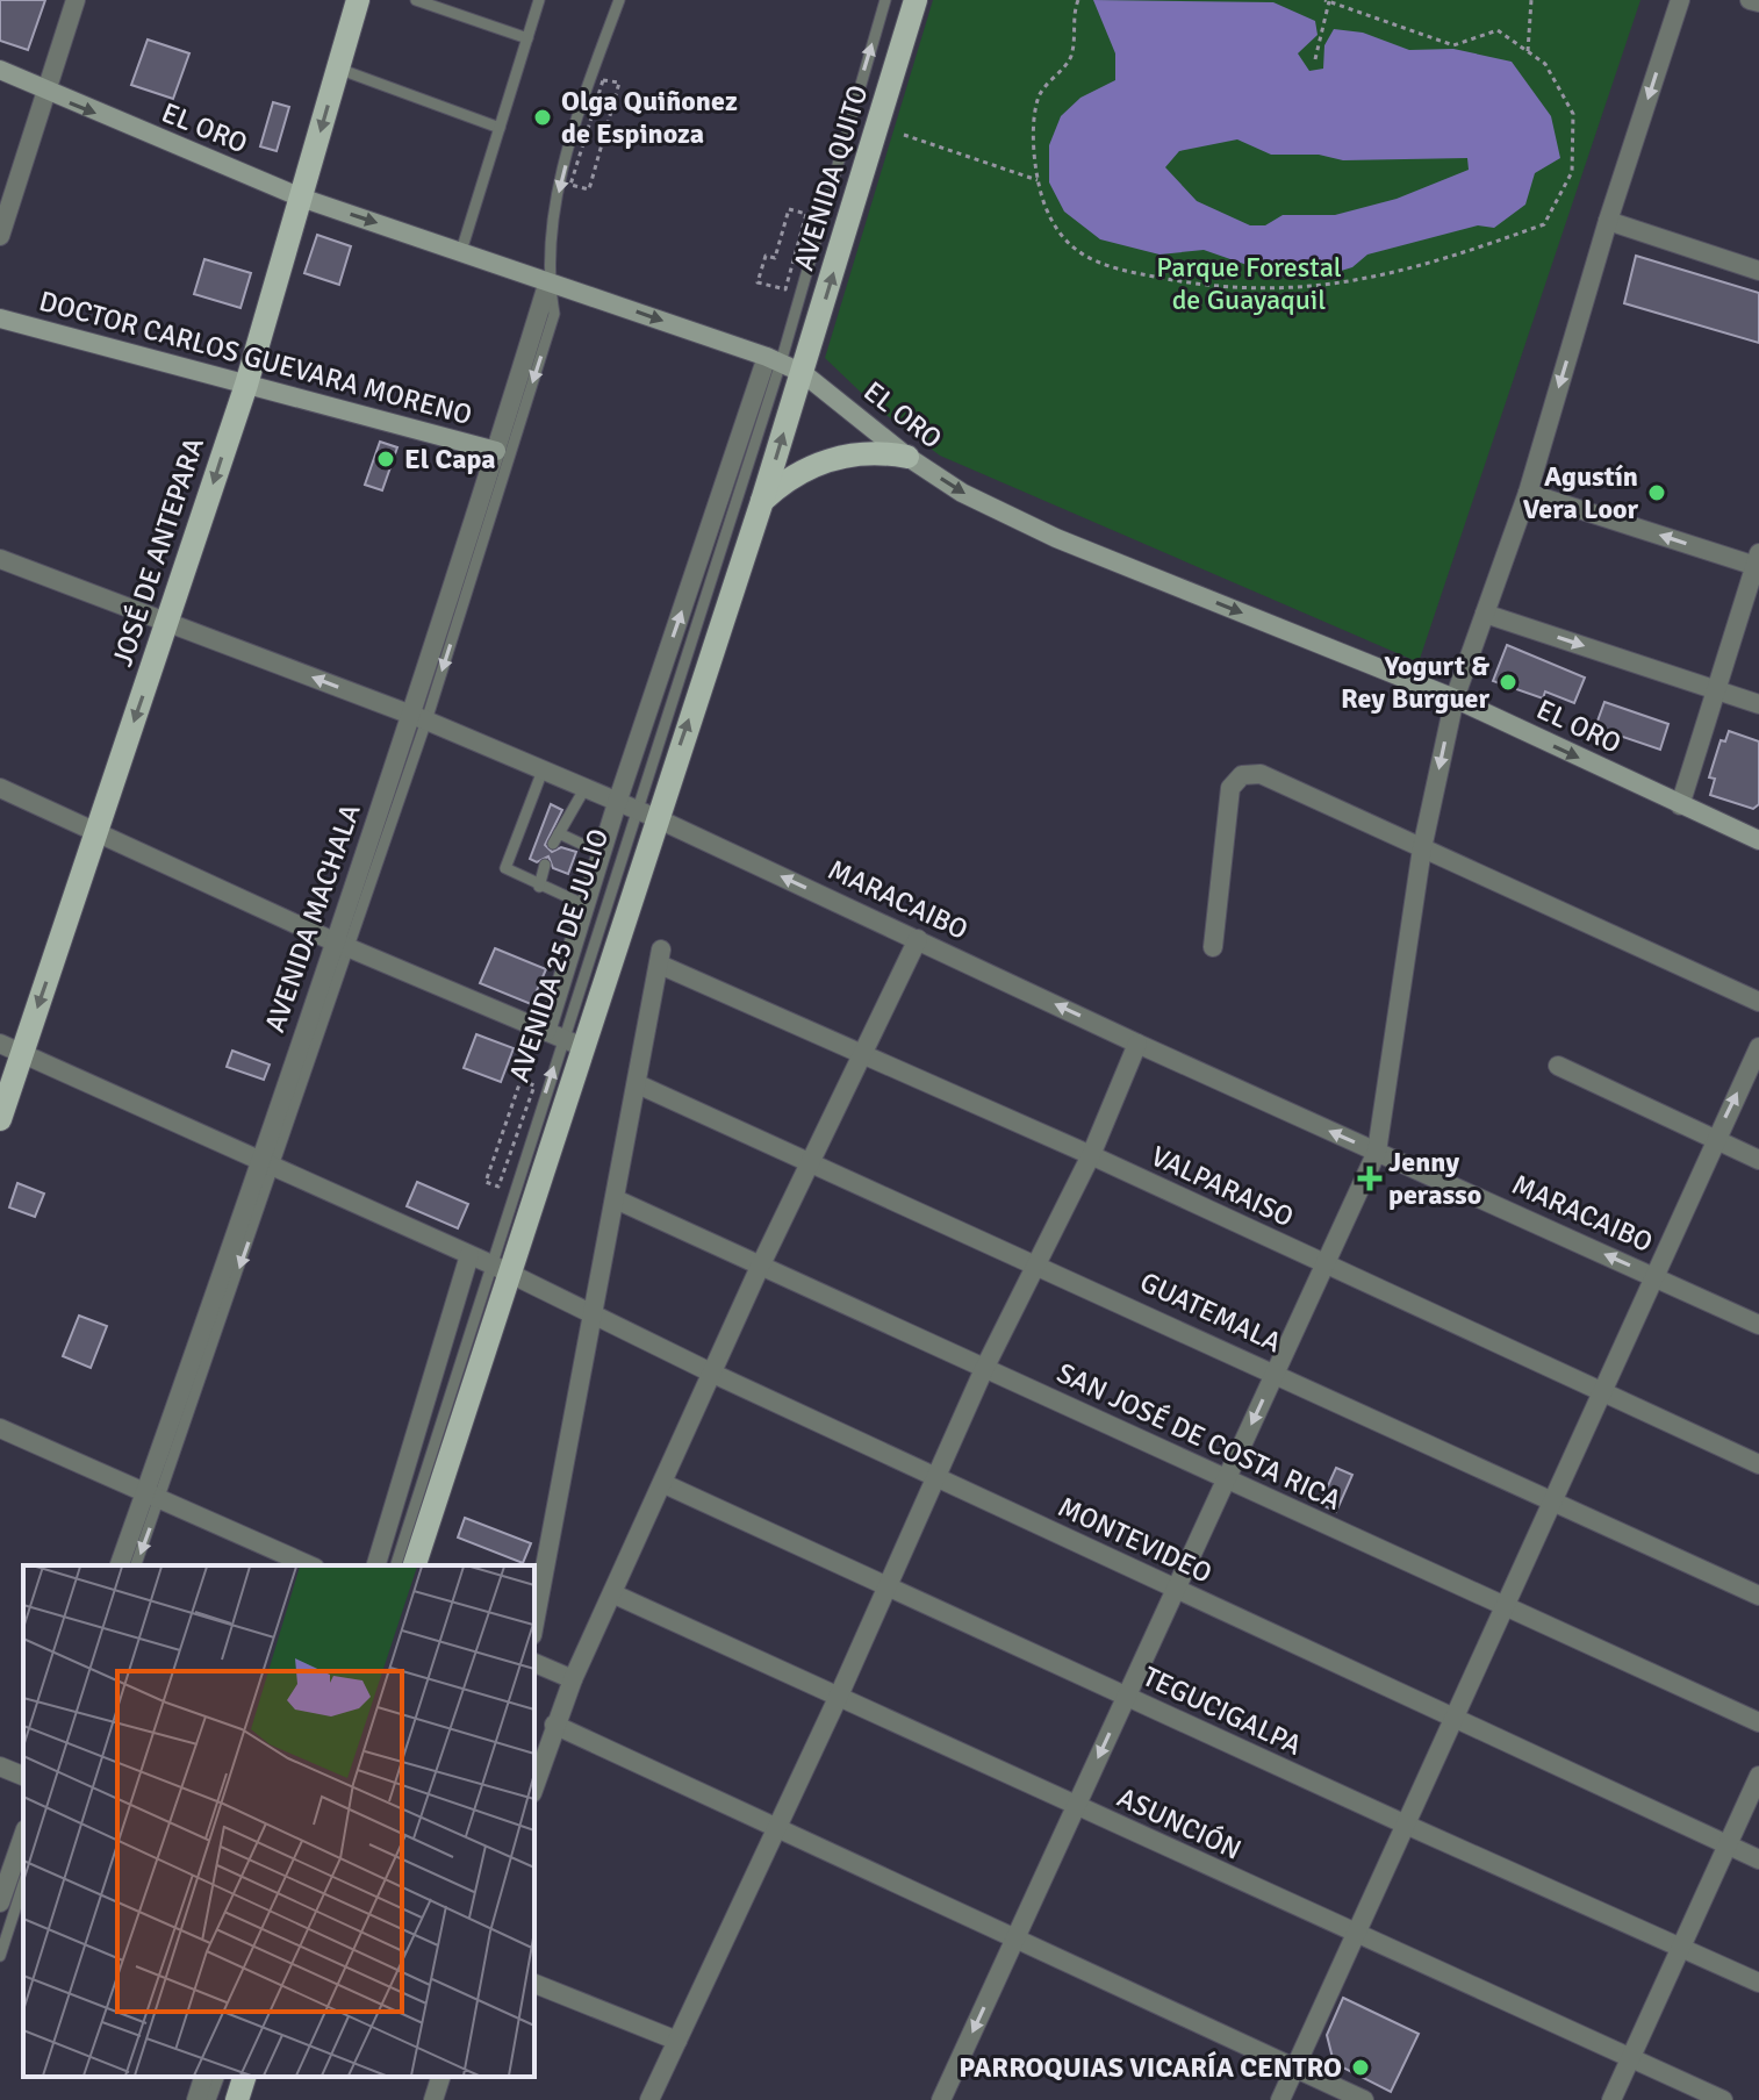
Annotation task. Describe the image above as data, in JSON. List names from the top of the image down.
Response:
{
  "streets": {
    "main road": ["AVENIDA QUITO", "JOSÉ DE ANTEPARA", "AVENIDA 25 DE JULIO"],
    "street": [
      "EL ORO",
      "DOCTOR CARLOS GUEVARA MORENO",
      "MARACAIBO",
      "AVENIDA MACHALA",
      "VALPARAISO",
      "GUATEMALA",
      "SAN JOSÉ DE COSTA RICA",
      "MONTEVIDEO",
      "TEGUCIGALPA",
      "ASUNCIÓN"
    ]
  },
  "crossings": [
    ["EL ORO", "AVENIDA QUITO"],
    ["EL ORO", "JOSÉ DE ANTEPARA"],
    ["EL ORO", "AVENIDA MACHALA"],
    ["EL ORO", "AVENIDA 25 DE JULIO"],
    ["AVENIDA QUITO", "AVENIDA 25 DE JULIO"],
    ["DOCTOR CARLOS GUEVARA MORENO", "JOSÉ DE ANTEPARA"],
    ["DOCTOR CARLOS GUEVARA MORENO", "AVENIDA MACHALA"],
    ["JOSÉ DE ANTEPARA", "MARACAIBO"],
    ["JOSÉ DE ANTEPARA", "MONTEVIDEO"],
    ["MARACAIBO", "AVENIDA MACHALA"],
    ["MARACAIBO", "AVENIDA 25 DE JULIO"],
    ["AVENIDA MACHALA", "MONTEVIDEO"],
    ["AVENIDA 25 DE JULIO", "MONTEVIDEO"],
    ["VALPARAISO", "GUATEMALA"]
  ],
  "one_way": [
    "AVENIDA QUITO",
    "JOSÉ DE ANTEPARA",
    "MARACAIBO",
    "AVENIDA MACHALA"
  ],
  "parks": ["Parque Forestal de Guayaquil"],
  "places": {
    "other": [
      "Olga Quiñonez de Espinoza",
      "El Capa",
      "Agustín Vera Loor",
      "Yogurt & Rey Burguer",
      "PARROQUIAS VICARÍA CENTRO"
    ],
    "health": ["Jenny perasso"]
  }
}
